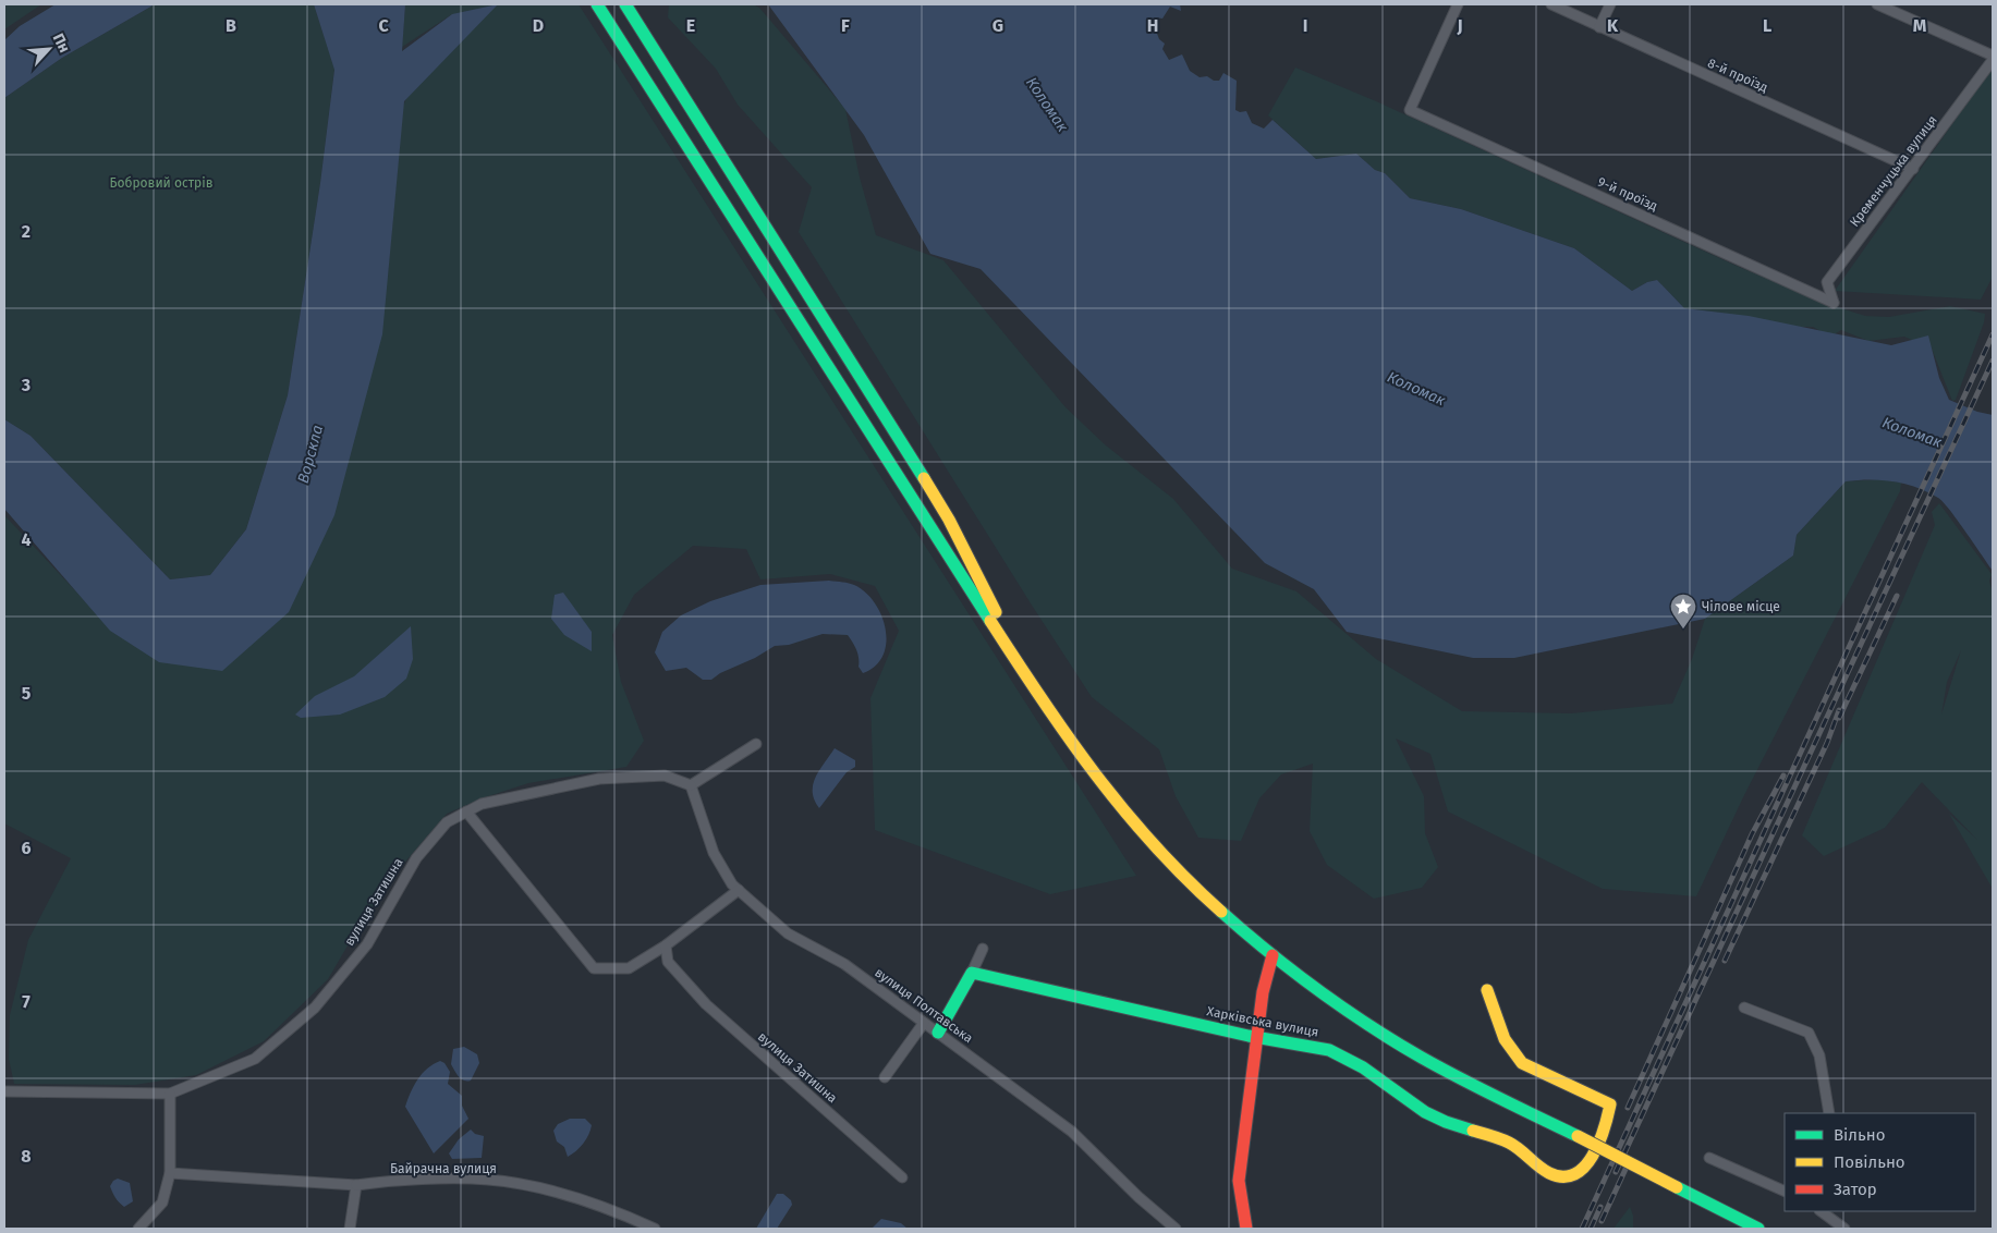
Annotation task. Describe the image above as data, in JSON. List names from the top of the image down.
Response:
{
  "streets": {
    "main road": ["Харківська вулиця"],
    "street": [
      "8-й проїзд",
      "Кременчуцька вулиця",
      "9-й проїзд",
      "вулиця Затишна",
      "вулиця Полтавська",
      "Байрачна вулиця"
    ]
  },
  "crossings": [
    ["8-й проїзд", "Кременчуцька вулиця"],
    ["Кременчуцька вулиця", "9-й проїзд"],
    ["вулиця Затишна", "вулиця Полтавська"]
  ],
  "water": ["Коломак", "Ворскла"],
  "parks": ["Бобровий острів"],
  "places": {
    "place": ["Чілове місце"]
  },
  "legend": ["Вільно", "Повільно", "Затор"],
  "north": "top right",
  "grid": {
    "columns": [
      "B",
      "C",
      "D",
      "E",
      "F",
      "G",
      "H",
      "I",
      "J",
      "K",
      "L",
      "M"
    ],
    "rows": [
      "2",
      "3",
      "4",
      "5",
      "6",
      "7",
      "8"
    ]
  }
}
